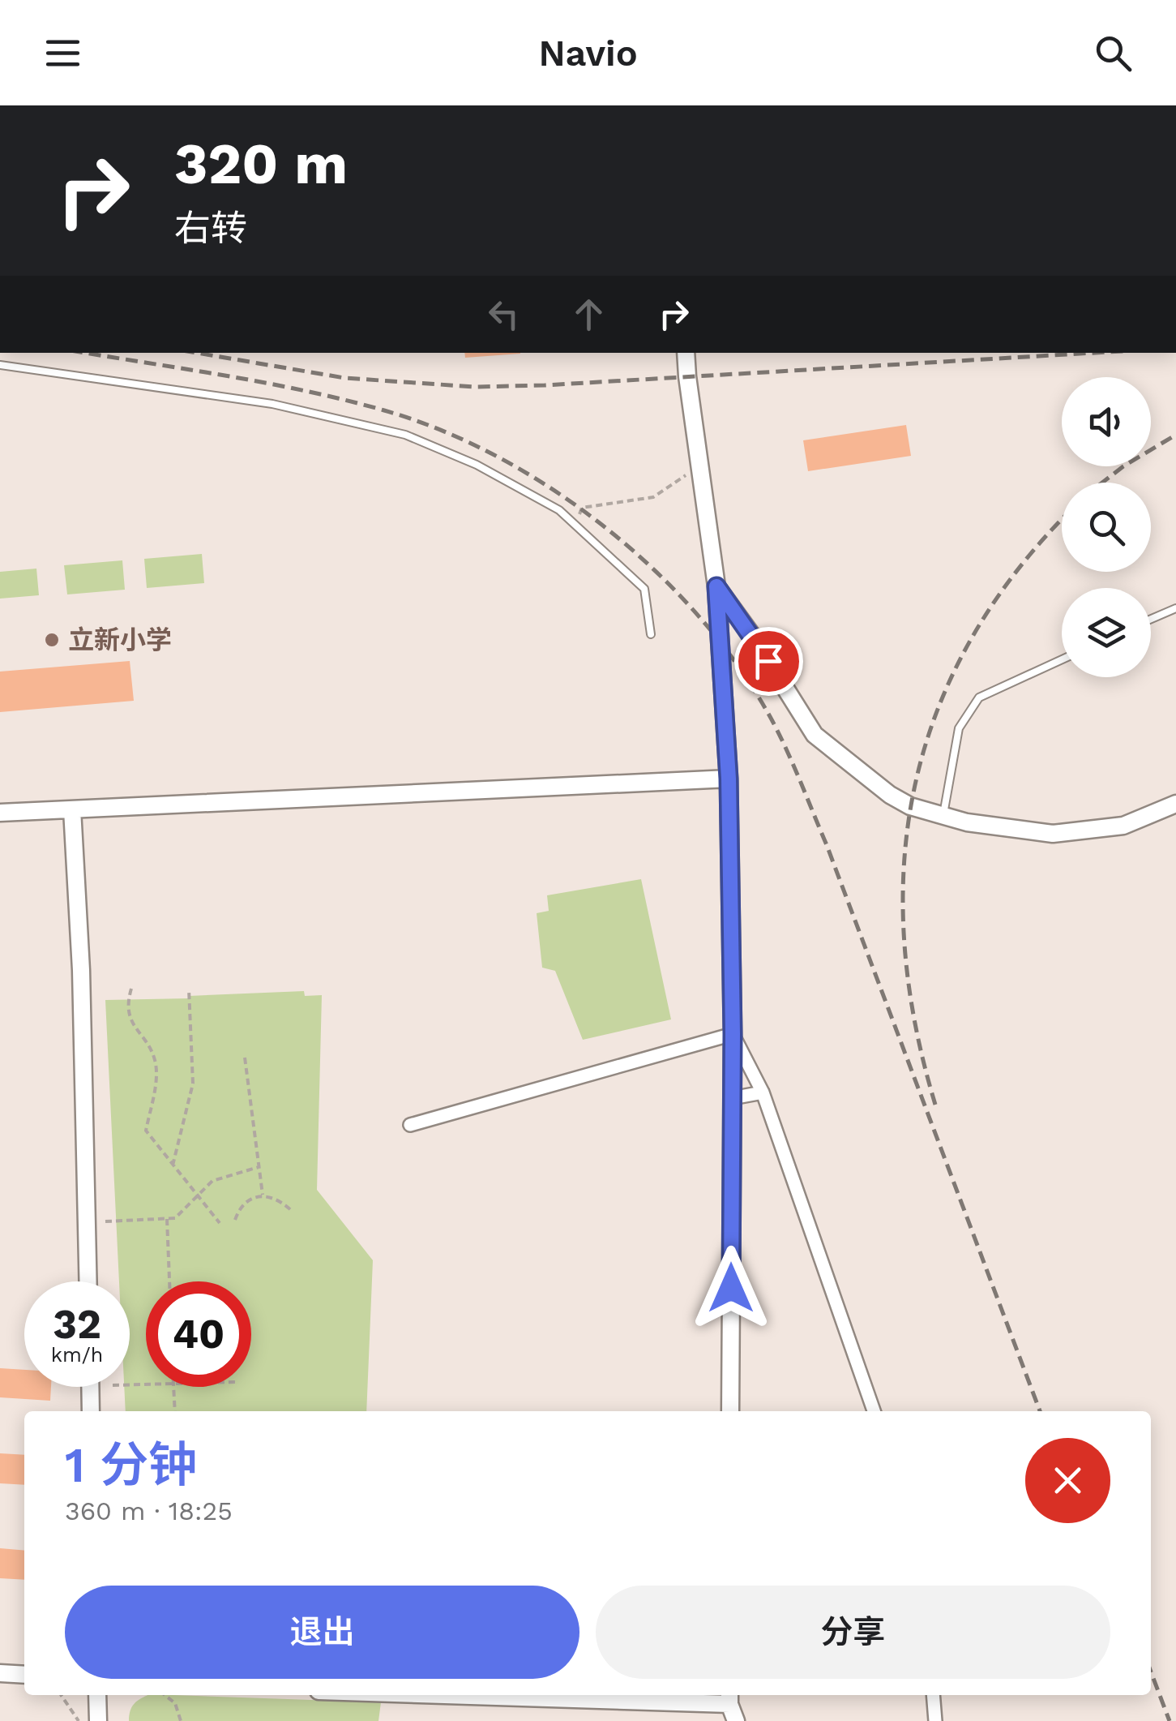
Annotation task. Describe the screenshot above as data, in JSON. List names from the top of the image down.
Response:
{
  "places": ["立新小学"],
  "page": {
    "header": "Navio",
    "turn": ["320 m", "右转"],
    "speed": "32 km/h",
    "limit": "40",
    "heading": ["1 分钟", "360 m · 18:25"],
    "buttons": ["退出", "分享"]
  }
}
